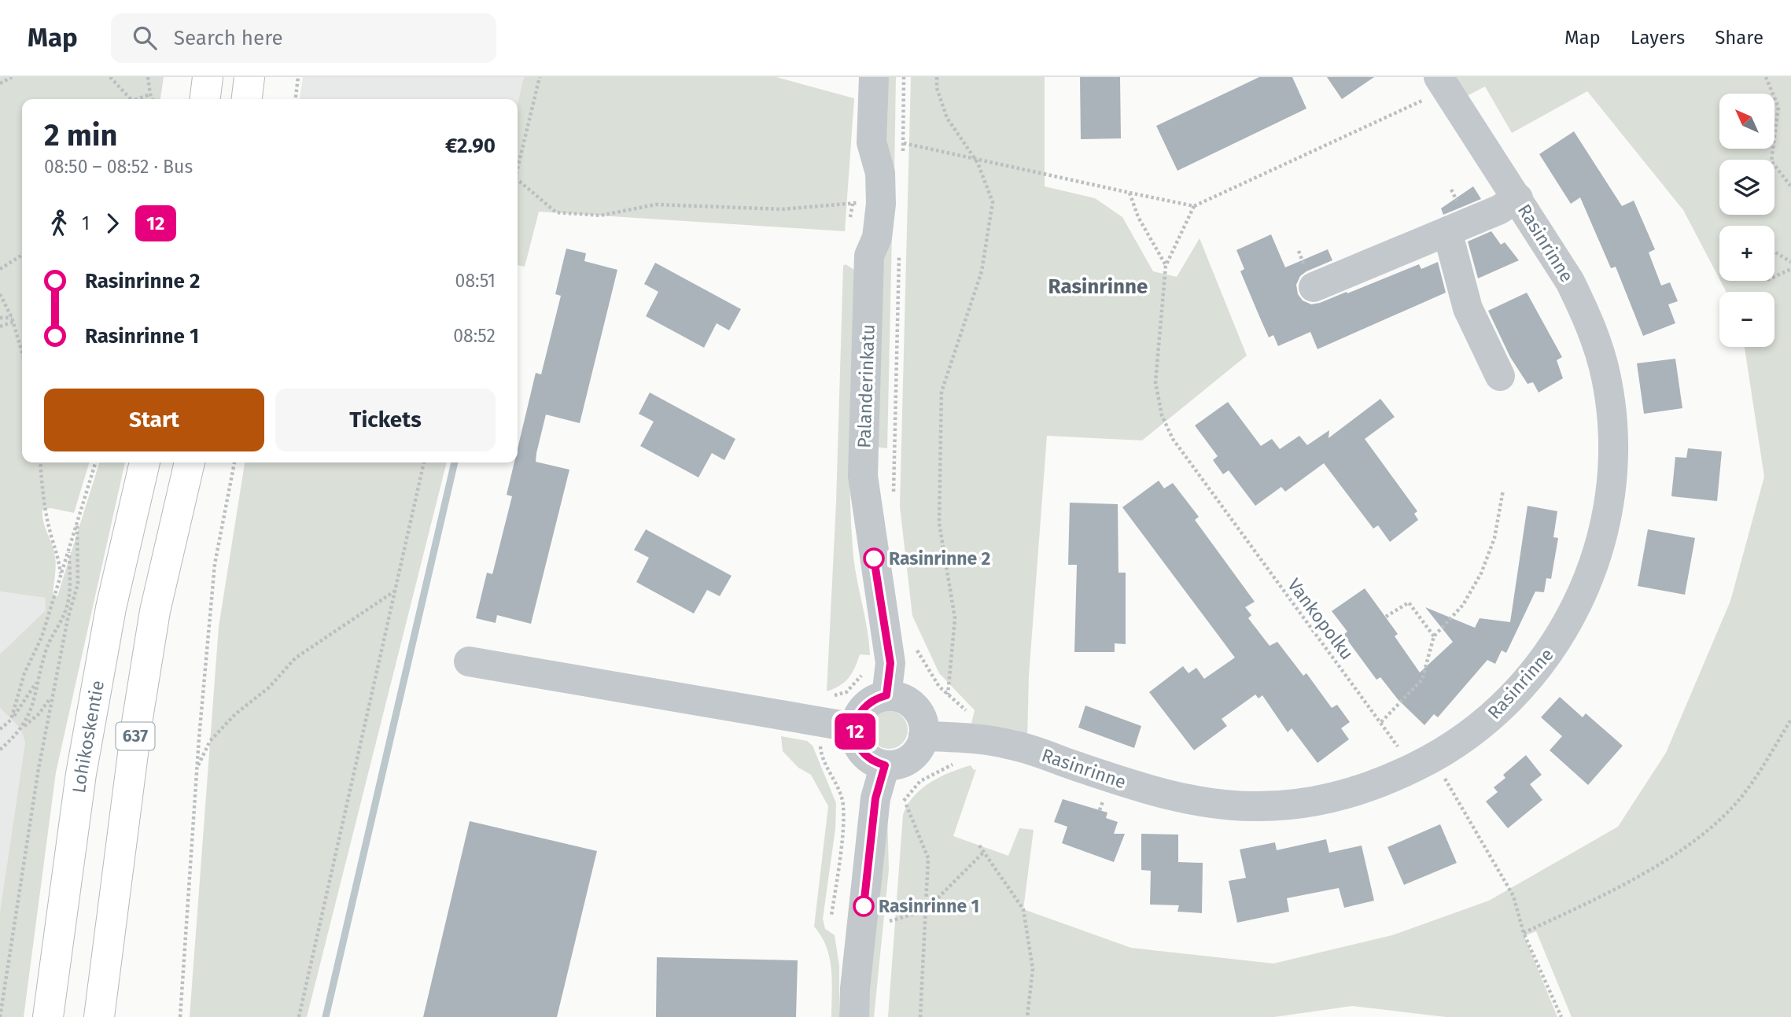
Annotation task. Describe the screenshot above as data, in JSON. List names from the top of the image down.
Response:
{
  "streets": {
    "main road": ["Lohikoskentie", "637"],
    "street": ["Rasinrinne", "Palanderinkatu"],
    "path": ["Vankopolku"]
  },
  "crossings": [
    ["Rasinrinne", "Palanderinkatu"],
    ["Rasinrinne", "Vankopolku"]
  ],
  "districts": ["Rasinrinne"],
  "places": ["Rasinrinne 2", "Rasinrinne 1"],
  "lines": ["bus line 12"],
  "north": "top left",
  "page": {
    "header": "Map",
    "search": "Search here",
    "nav": ["Map", "Layers", "Share"],
    "on_map": "12",
    "map_buttons": ["+", "−"],
    "heading": ["2 min", "08:50 – 08:52 · Bus", "€2.90"],
    "legs": ["1", "12"],
    "list": [
      {
        "name": "Rasinrinne 2",
        "value": "08:51"
      },
      {
        "name": "Rasinrinne 1",
        "value": "08:52"
      }
    ],
    "buttons": ["Start", "Tickets"]
  }
}
